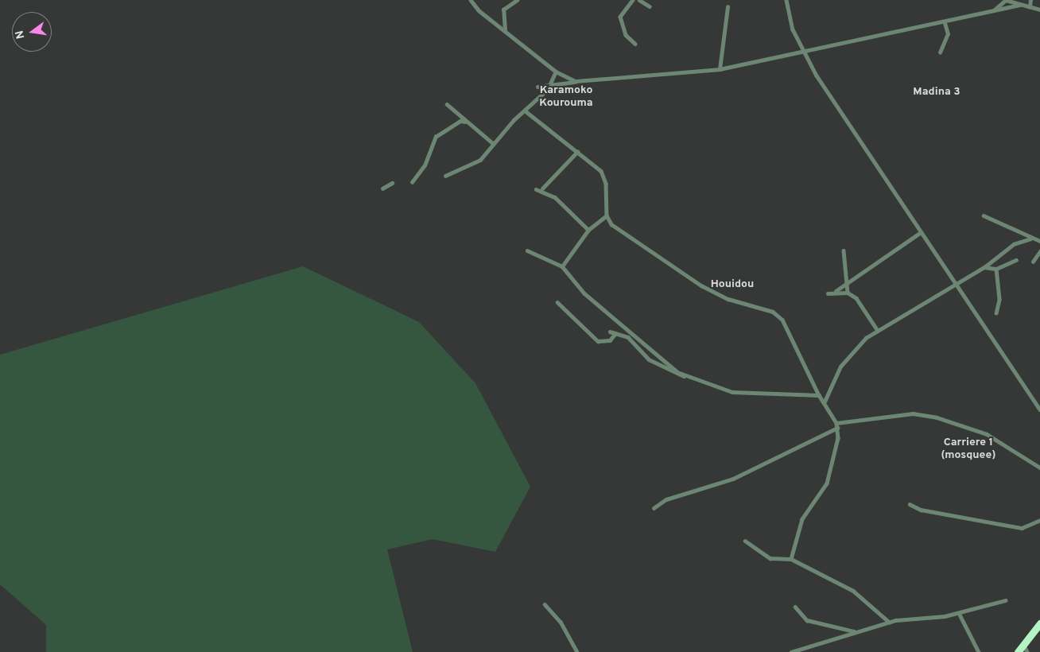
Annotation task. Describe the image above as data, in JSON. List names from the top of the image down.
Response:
{
  "districts": [
    "Karamoko Kourouma",
    "Madina 3",
    "Houidou",
    "Carriere 1 (mosquee)"
  ],
  "north": "left"
}
